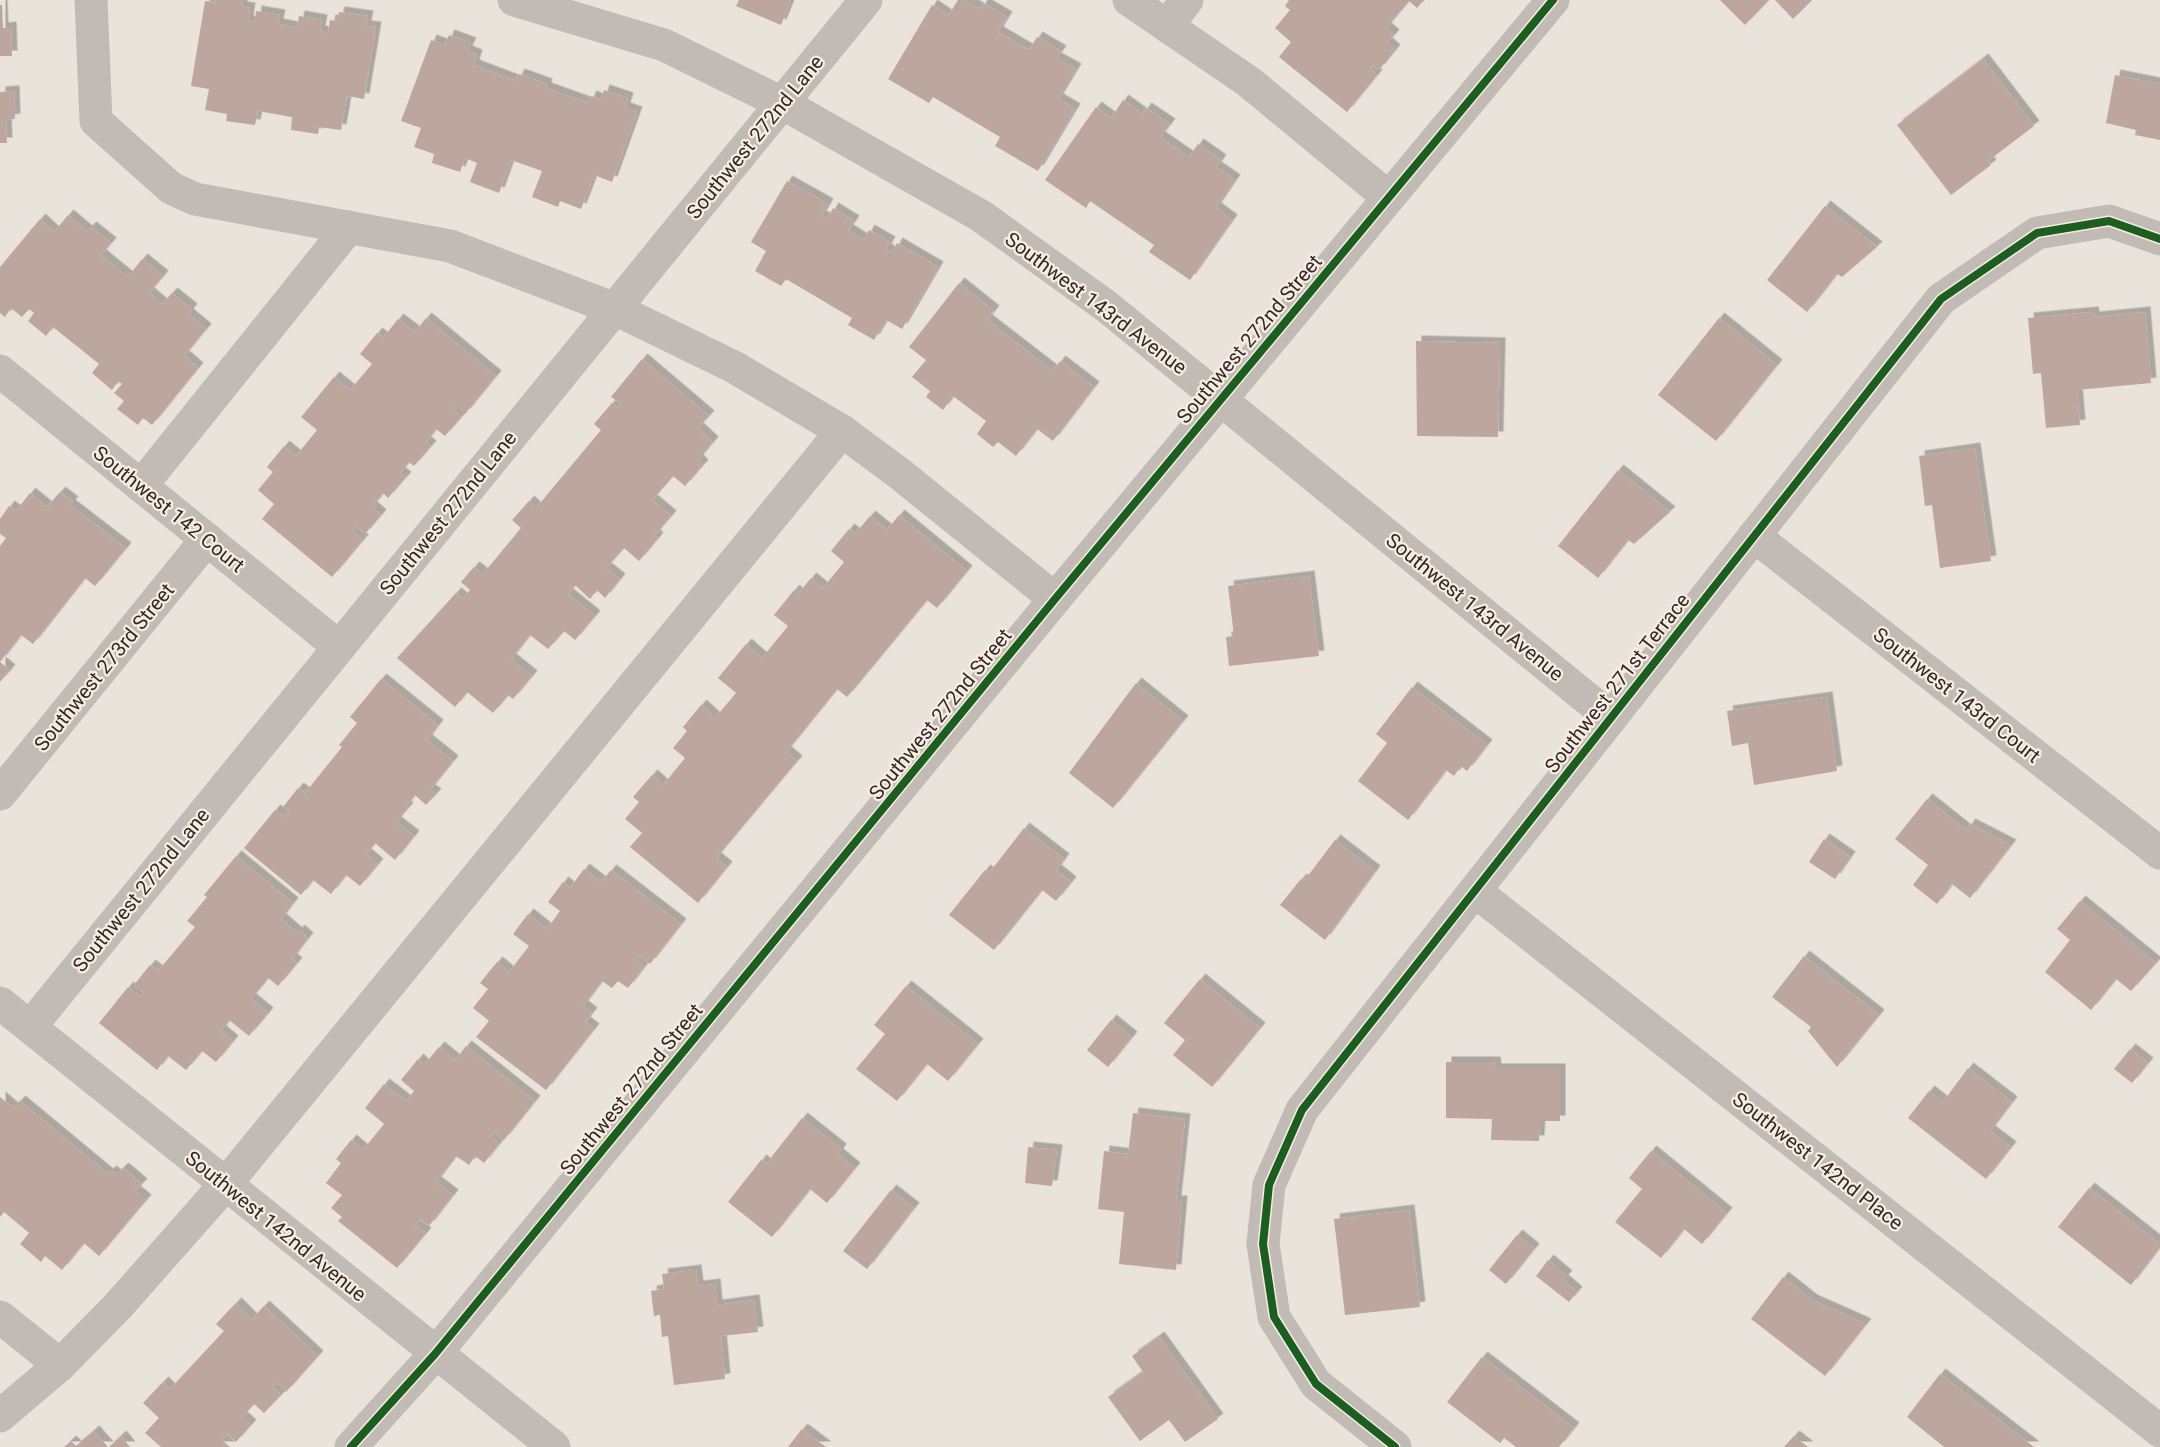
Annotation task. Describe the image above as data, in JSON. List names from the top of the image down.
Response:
{
  "streets": {
    "street": [
      "Southwest 272nd Lane",
      "Southwest 143rd Avenue",
      "Southwest 272nd Street",
      "Southwest 142 Court",
      "Southwest 273rd Street",
      "Southwest 271st Terrace",
      "Southwest 143rd Court",
      "Southwest 142nd Place",
      "Southwest 142nd Avenue"
    ]
  },
  "crossings": [
    ["Southwest 272nd Lane", "Southwest 143rd Avenue"],
    ["Southwest 272nd Lane", "Southwest 142 Court"],
    ["Southwest 272nd Lane", "Southwest 142nd Avenue"],
    ["Southwest 143rd Avenue", "Southwest 272nd Street"],
    ["Southwest 143rd Avenue", "Southwest 271st Terrace"],
    ["Southwest 272nd Street", "Southwest 142nd Avenue"],
    ["Southwest 142 Court", "Southwest 273rd Street"],
    ["Southwest 271st Terrace", "Southwest 143rd Court"],
    ["Southwest 271st Terrace", "Southwest 142nd Place"]
  ]
}
